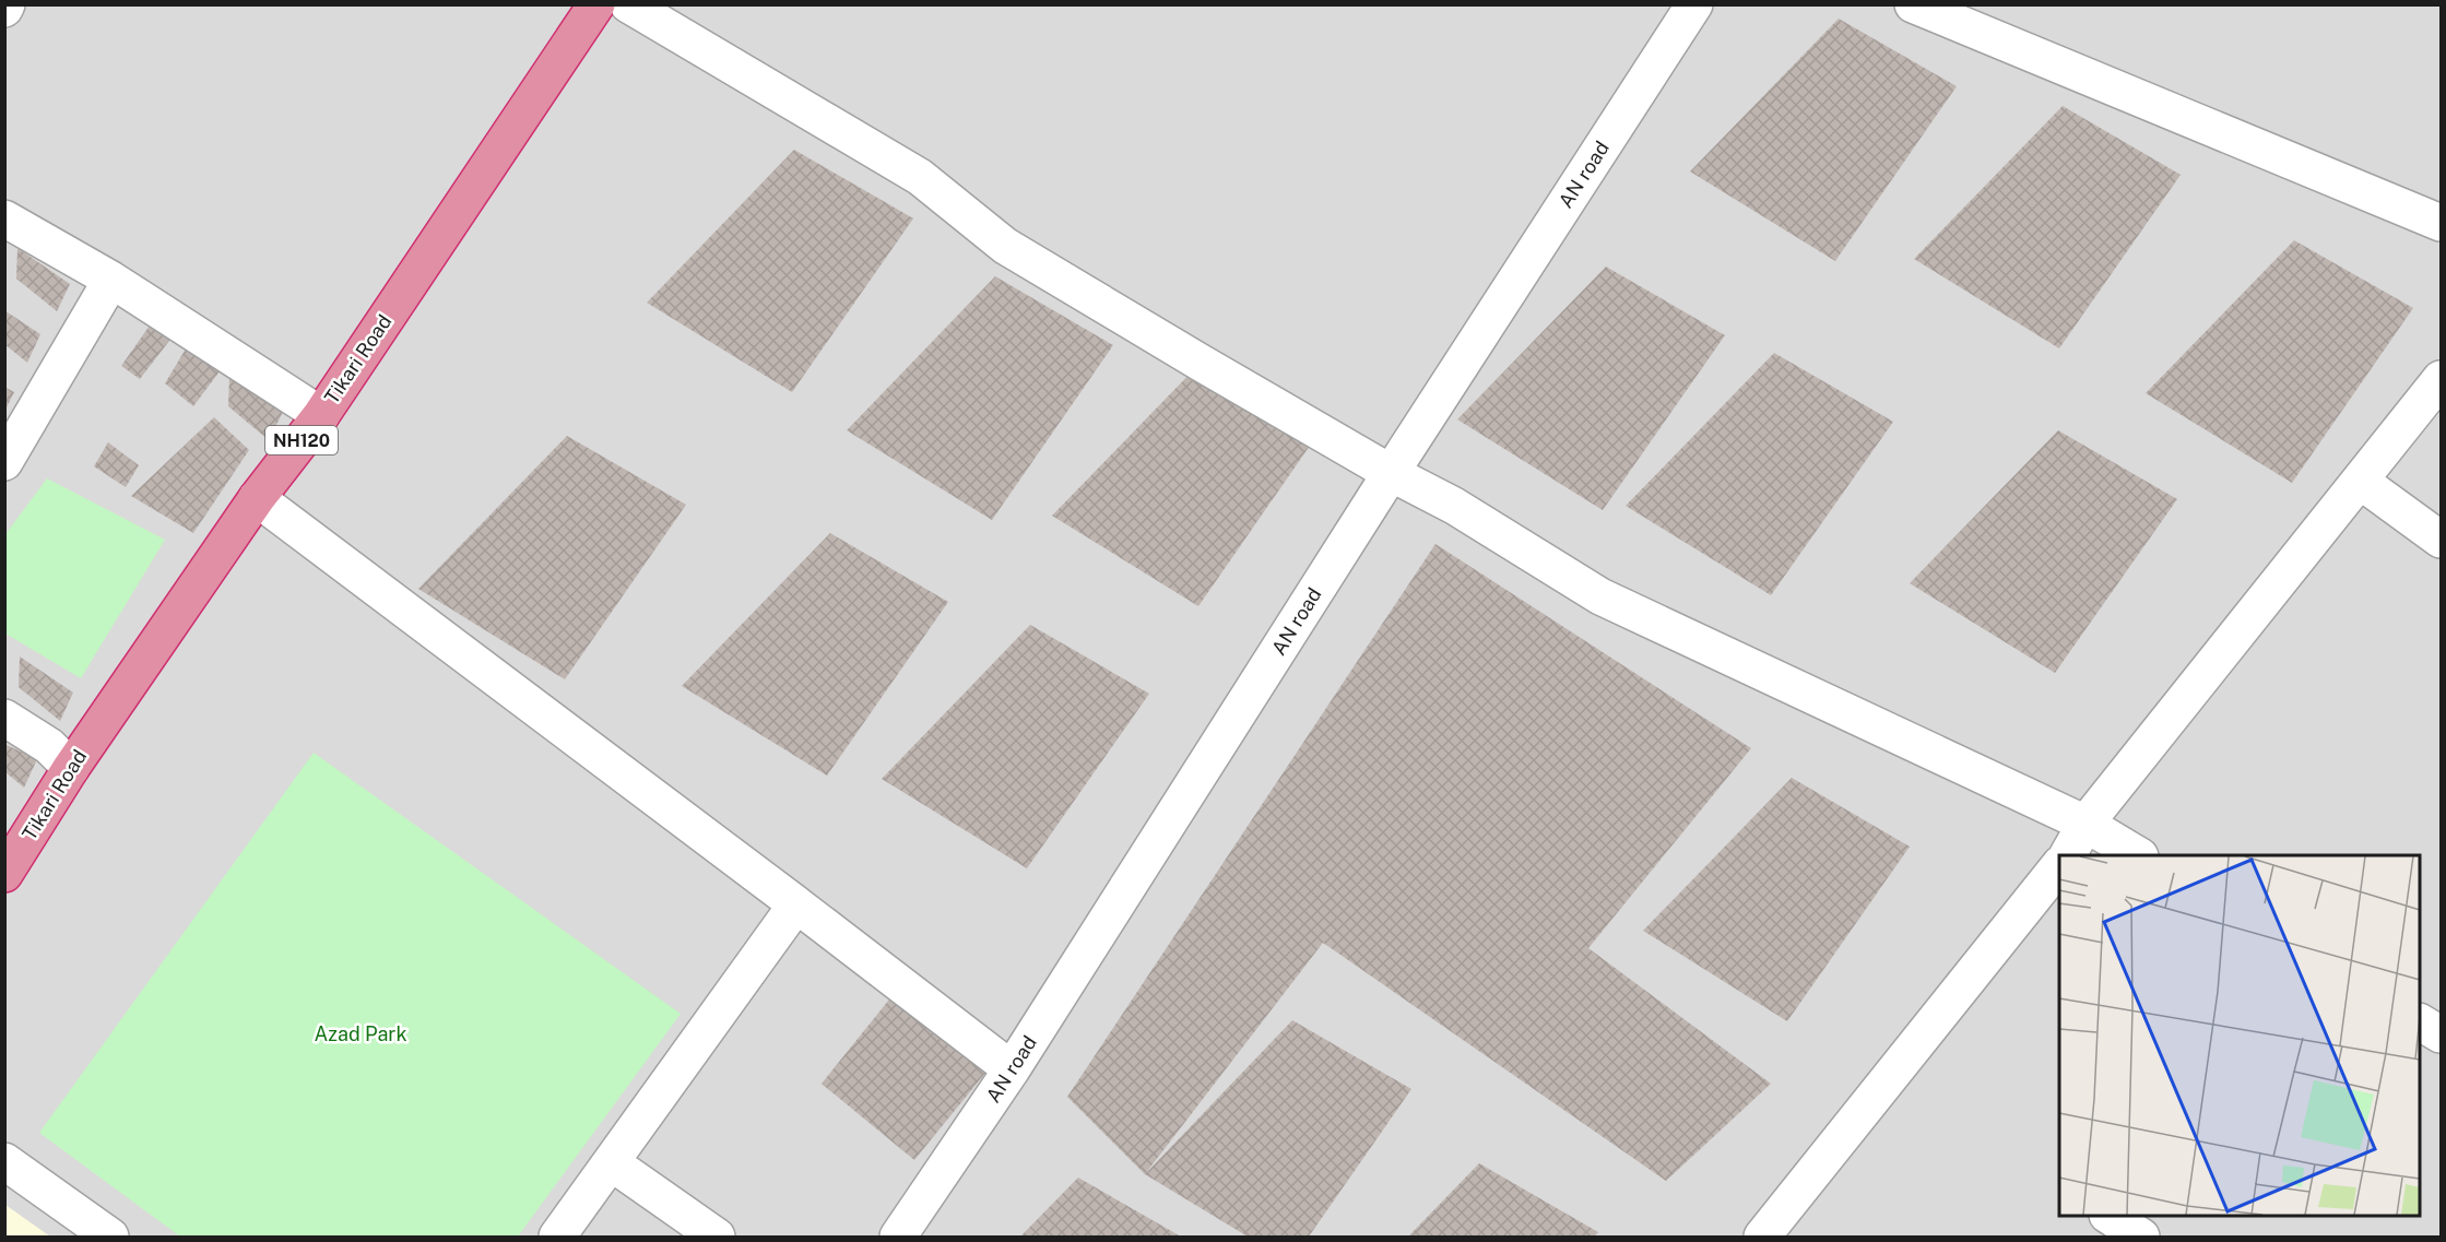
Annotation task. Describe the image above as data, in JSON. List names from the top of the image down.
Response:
{
  "streets": {
    "highway": ["Tikari Road", "NH120"],
    "street": ["AN road"]
  },
  "parks": ["Azad Park"]
}
